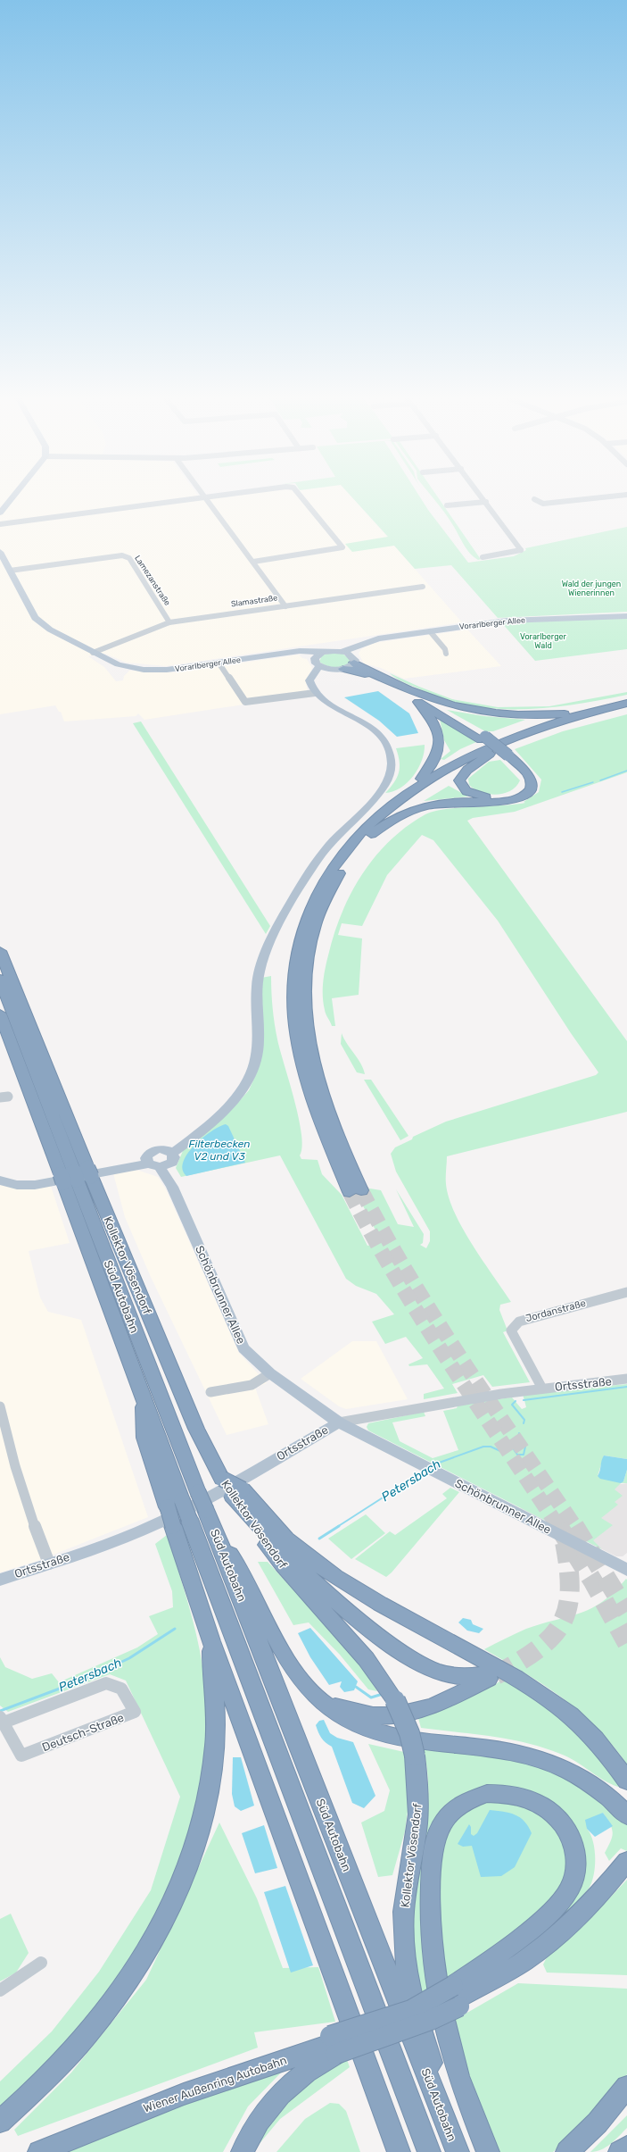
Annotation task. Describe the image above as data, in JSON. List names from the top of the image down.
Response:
{
  "streets": {
    "highway": ["Kollektor Vösendorf", "Süd Autobahn", "Wiener Außenring Autobahn"],
    "main road": ["Vorarlberger Allee", "Schönbrunner Allee", "Ortsstraße"],
    "street": [
      "Lamezanstraße",
      "Slamastraße",
      "Jordanstraße",
      "Deutsch-Straße"
    ]
  },
  "crossings": [
    ["Lamezanstraße", "Slamastraße"],
    ["Lamezanstraße", "Vorarlberger Allee"],
    ["Slamastraße", "Vorarlberger Allee"],
    ["Kollektor Vösendorf", "Süd Autobahn"],
    ["Schönbrunner Allee", "Ortsstraße"],
    ["Jordanstraße", "Ortsstraße"]
  ],
  "water": ["Filterbecken V2 und V3", "Petersbach"],
  "parks": ["Wald der jungen Wienerinnen", "Vorarlberger Wald"]
}
